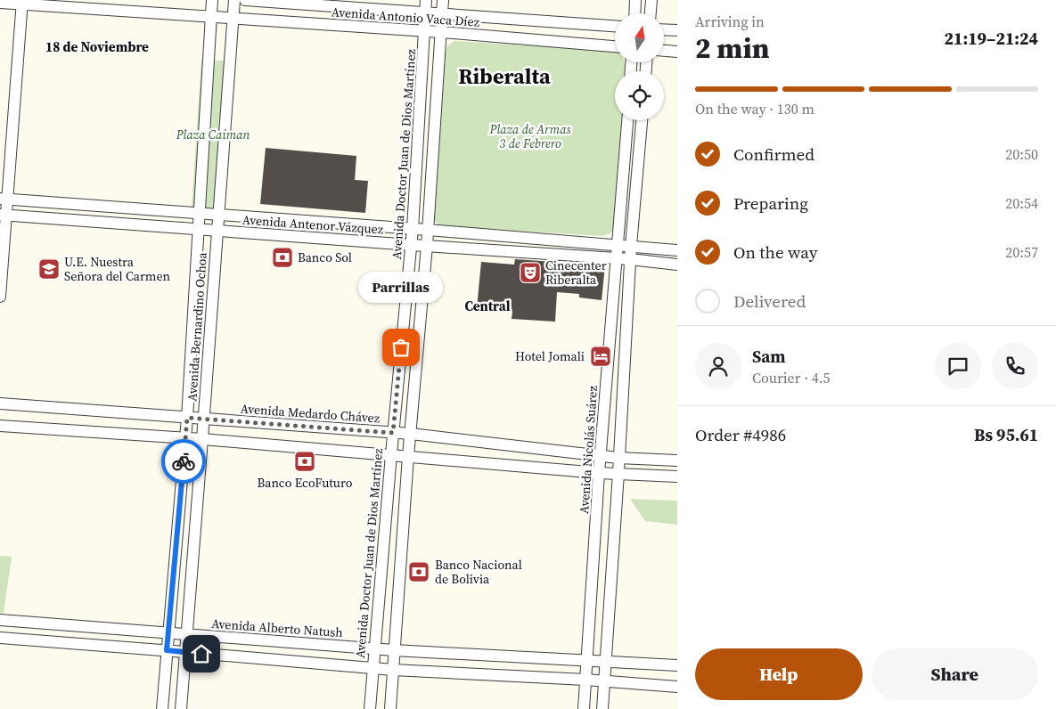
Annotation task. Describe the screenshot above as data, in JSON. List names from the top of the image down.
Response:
{
  "streets": {
    "street": [
      "Avenida Antonio Vaca Díez",
      "Avenida Doctor Juan de Dios Martínez",
      "Avenida Antenor Vázquez",
      "Avenida Bernardino Ochoa",
      "Avenida Medardo Chávez",
      "Avenida Nicolás Suárez",
      "Avenida Alberto Natush"
    ]
  },
  "crossings": [
    ["Avenida Antonio Vaca Díez", "Avenida Doctor Juan de Dios Martínez"],
    ["Avenida Antonio Vaca Díez", "Avenida Bernardino Ochoa"],
    ["Avenida Doctor Juan de Dios Martínez", "Avenida Antenor Vázquez"],
    ["Avenida Doctor Juan de Dios Martínez", "Avenida Medardo Chávez"],
    ["Avenida Doctor Juan de Dios Martínez", "Avenida Alberto Natush"],
    ["Avenida Antenor Vázquez", "Avenida Bernardino Ochoa"],
    ["Avenida Antenor Vázquez", "Avenida Nicolás Suárez"],
    ["Avenida Bernardino Ochoa", "Avenida Medardo Chávez"],
    ["Avenida Bernardino Ochoa", "Avenida Alberto Natush"],
    ["Avenida Medardo Chávez", "Avenida Nicolás Suárez"],
    ["Avenida Nicolás Suárez", "Avenida Alberto Natush"]
  ],
  "districts": ["18 de Noviembre", "Riberalta", "Central"],
  "parks": ["Plaza de Armas 3 de Febrero", "Plaza Caiman"],
  "places": {
    "bank": ["Banco Sol", "Banco EcoFuturo", "Banco Nacional de Bolivia"],
    "school or university": ["U.E. Nuestra Señora del Carmen"],
    "theatre": ["Cinecenter Riberalta"],
    "other": ["Parrillas"],
    "hotel": ["Hotel Jomali"]
  },
  "north": "top",
  "page": {
    "heading": ["2 min", "Arriving in", "21:19–21:24"],
    "panel": [
      "Sam",
      "Courier · 4.5",
      "Order #4986",
      "Bs 95.61"
    ],
    "bar": "On the way · 130 m",
    "list": [
      ["Confirmed", "20:50"],
      ["Preparing", "20:54"],
      ["On the way", "20:57"],
      "Delivered"
    ],
    "bubble": "Parrillas",
    "buttons": ["Help", "Share"]
  }
}
